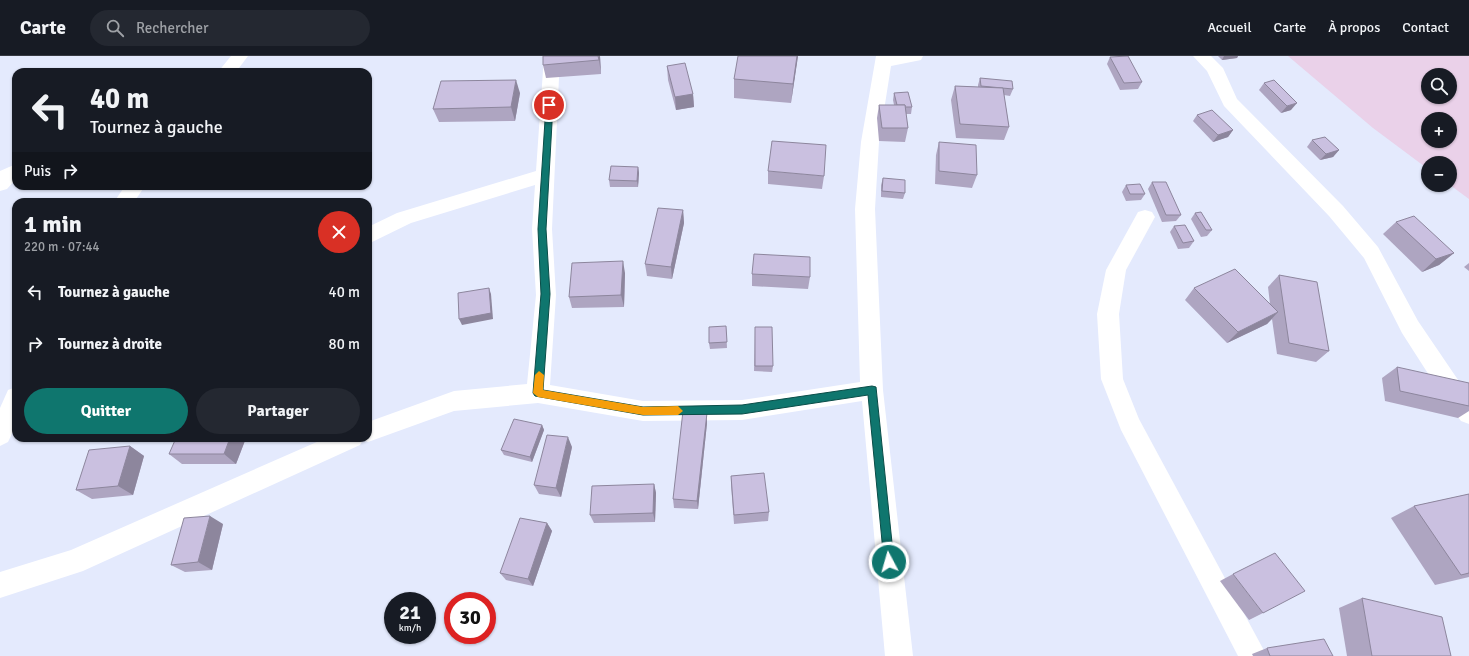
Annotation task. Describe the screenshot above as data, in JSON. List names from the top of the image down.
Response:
{
  "page": {
    "header": "Carte",
    "search": "Rechercher",
    "nav": [
      "Accueil",
      "Carte",
      "À propos",
      "Contact"
    ],
    "map_buttons": ["+", "−"],
    "turn": ["40 m", "Tournez à gauche"],
    "then": "Puis",
    "heading": ["1 min", "220 m · 07:44"],
    "list": [
      {
        "name": "Tournez à gauche",
        "value": "40 m"
      },
      {
        "name": "Tournez à droite",
        "value": "80 m"
      }
    ],
    "buttons": ["Quitter", "Partager"],
    "speed": "21 km/h",
    "limit": "30"
  }
}
